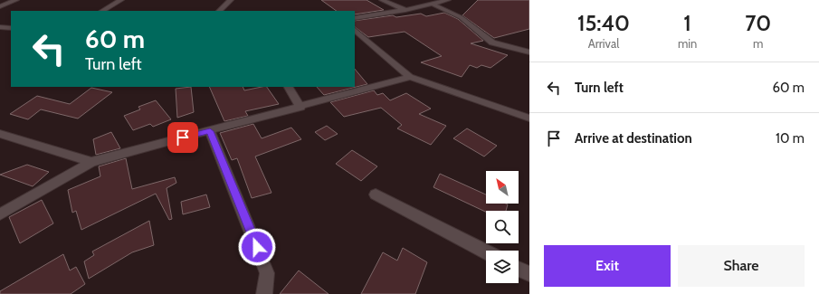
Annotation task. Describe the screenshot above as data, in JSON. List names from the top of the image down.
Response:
{
  "north": "top left",
  "page": {
    "eta": [
      "15:40",
      "Arrival",
      "1",
      "min",
      "70",
      "m"
    ],
    "turn": ["60 m", "Turn left"],
    "list": [
      {
        "name": "Turn left",
        "value": "60 m"
      },
      {
        "name": "Arrive at destination",
        "value": "10 m"
      }
    ],
    "buttons": ["Exit", "Share"]
  }
}
